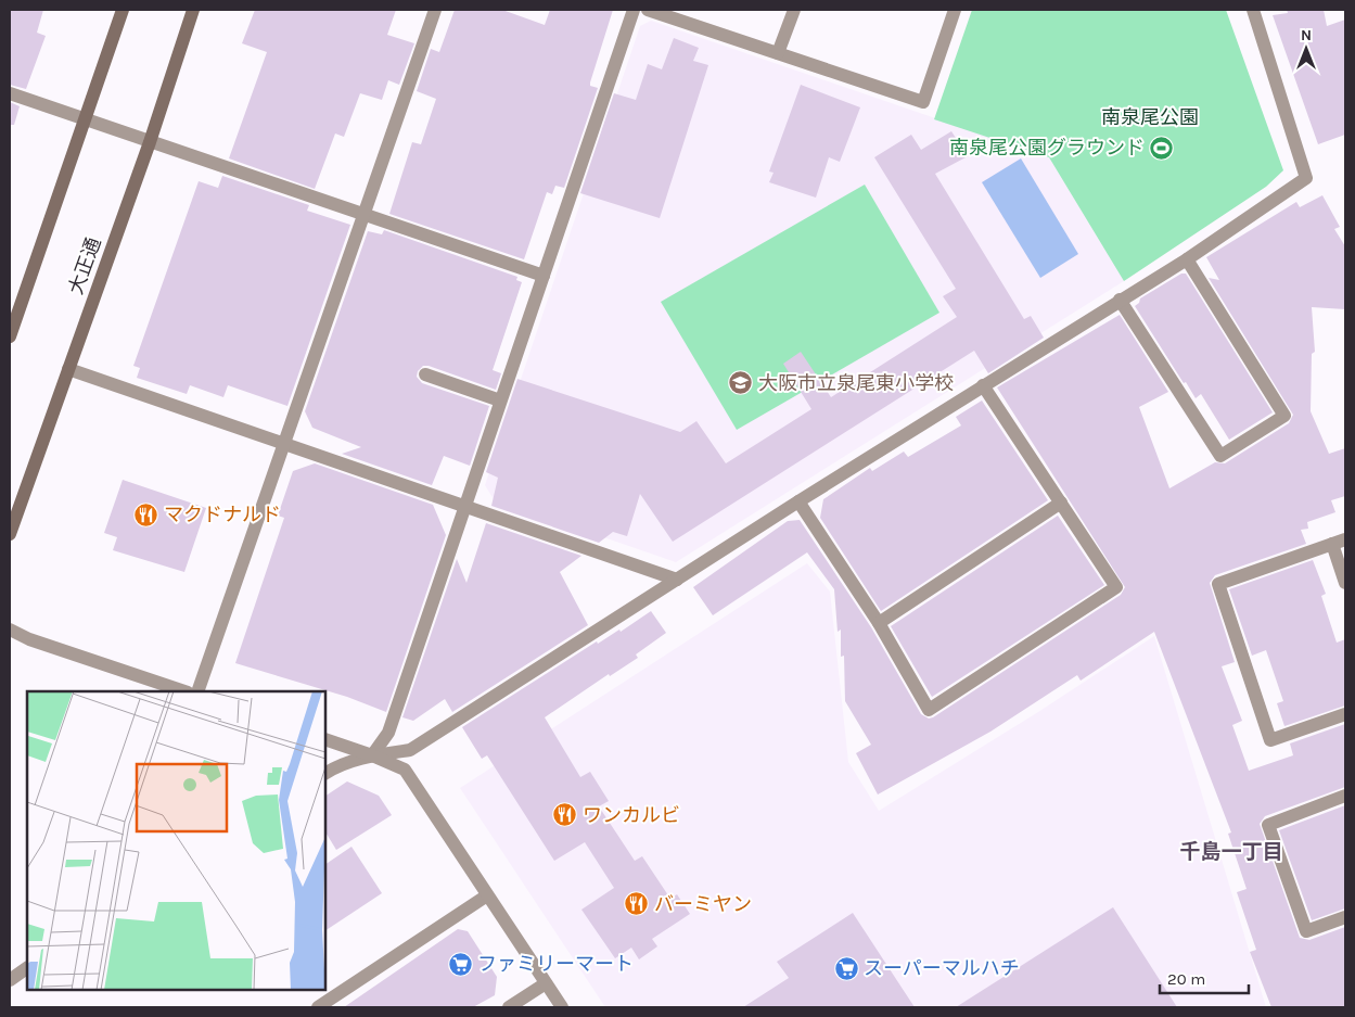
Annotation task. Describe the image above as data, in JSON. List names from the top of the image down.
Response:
{
  "streets": {
    "main road": ["大正通"]
  },
  "districts": ["千島一丁目"],
  "parks": ["南泉尾公園"],
  "places": {
    "sports": ["南泉尾公園グラウンド"],
    "school or university": ["大阪市立泉尾東小学校"],
    "restaurant": ["マクドナルド", "ワンカルビ", "バーミヤン"],
    "supermarket": ["ファミリーマート", "スーパーマルハチ"]
  },
  "scale_bar": "20 m",
  "north": "top"
}
